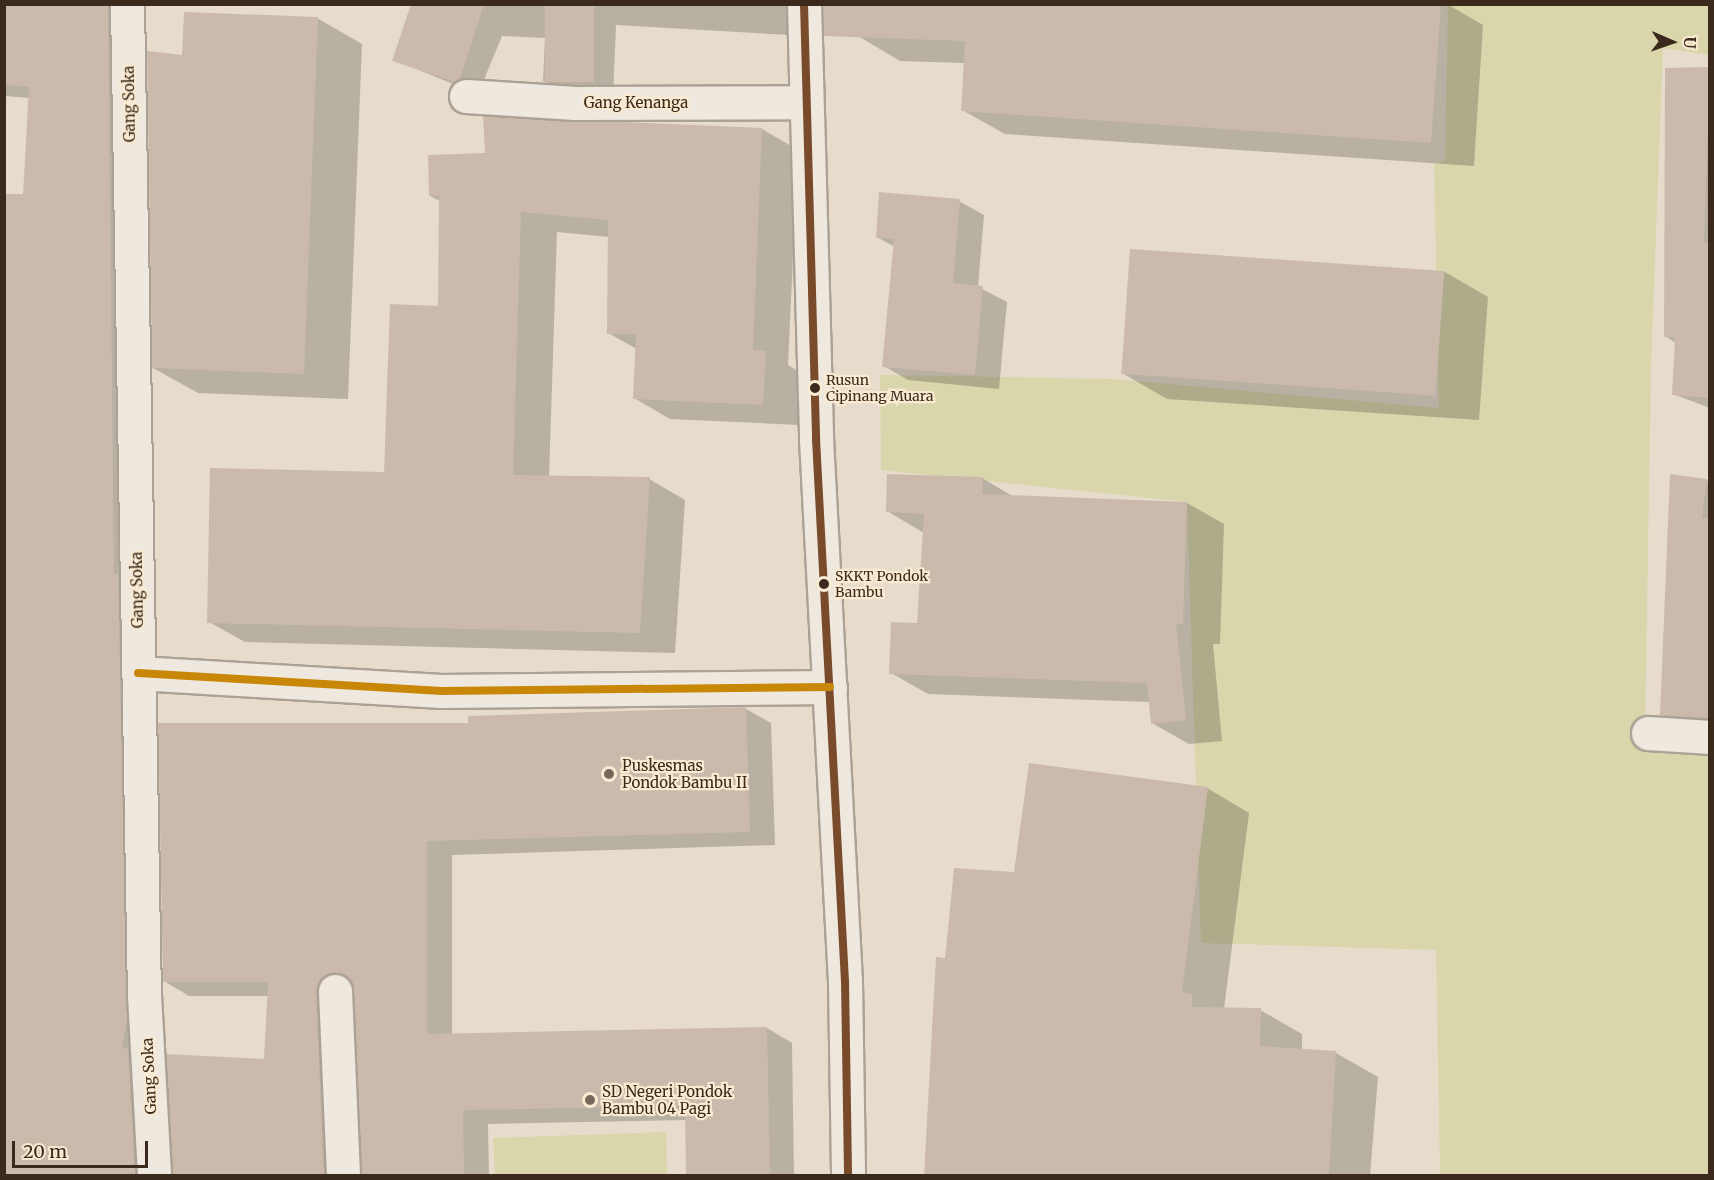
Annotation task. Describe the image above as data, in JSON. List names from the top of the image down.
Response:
{
  "streets": {
    "street": ["Gang Kenanga", "Gang Soka"]
  },
  "places": [
    "Rusun Cipinang Muara",
    "SKKT Pondok Bambu",
    "Puskesmas Pondok Bambu II",
    "SD Negeri Pondok Bambu 04 Pagi"
  ],
  "scale_bar": "20 m",
  "north": "right"
}
